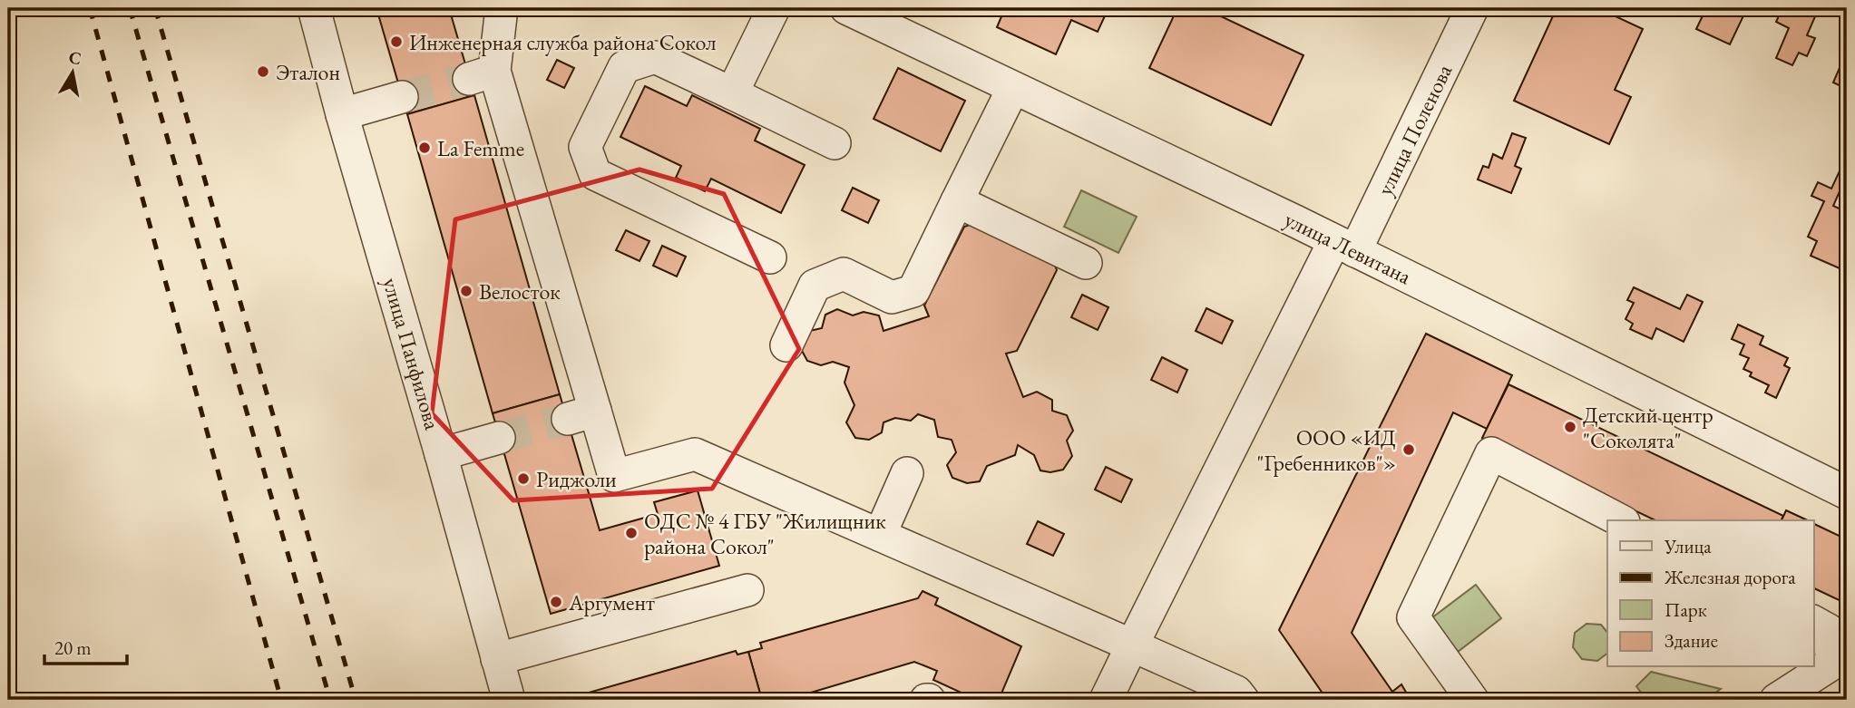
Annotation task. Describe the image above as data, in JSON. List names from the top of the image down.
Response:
{
  "streets": {
    "street": ["улица Поленова", "улица Левитана", "улица Панфилова"]
  },
  "crossings": [
    ["улица Поленова", "улица Левитана"]
  ],
  "places": [
    "Инженерная служба района Сокол",
    "Эталон",
    "La Femme",
    "Велосток",
    "Детский центр \"Соколята\"",
    "ООО «ИД \"Гребенников\"»",
    "Риджоли",
    "ОДС № 4 ГБУ \"Жилищник района Сокол\"",
    "Аргумент"
  ],
  "legend": [
    "Улица",
    "Железная дорога",
    "Парк",
    "Здание"
  ],
  "scale_bar": "20 m",
  "north": "top"
}
